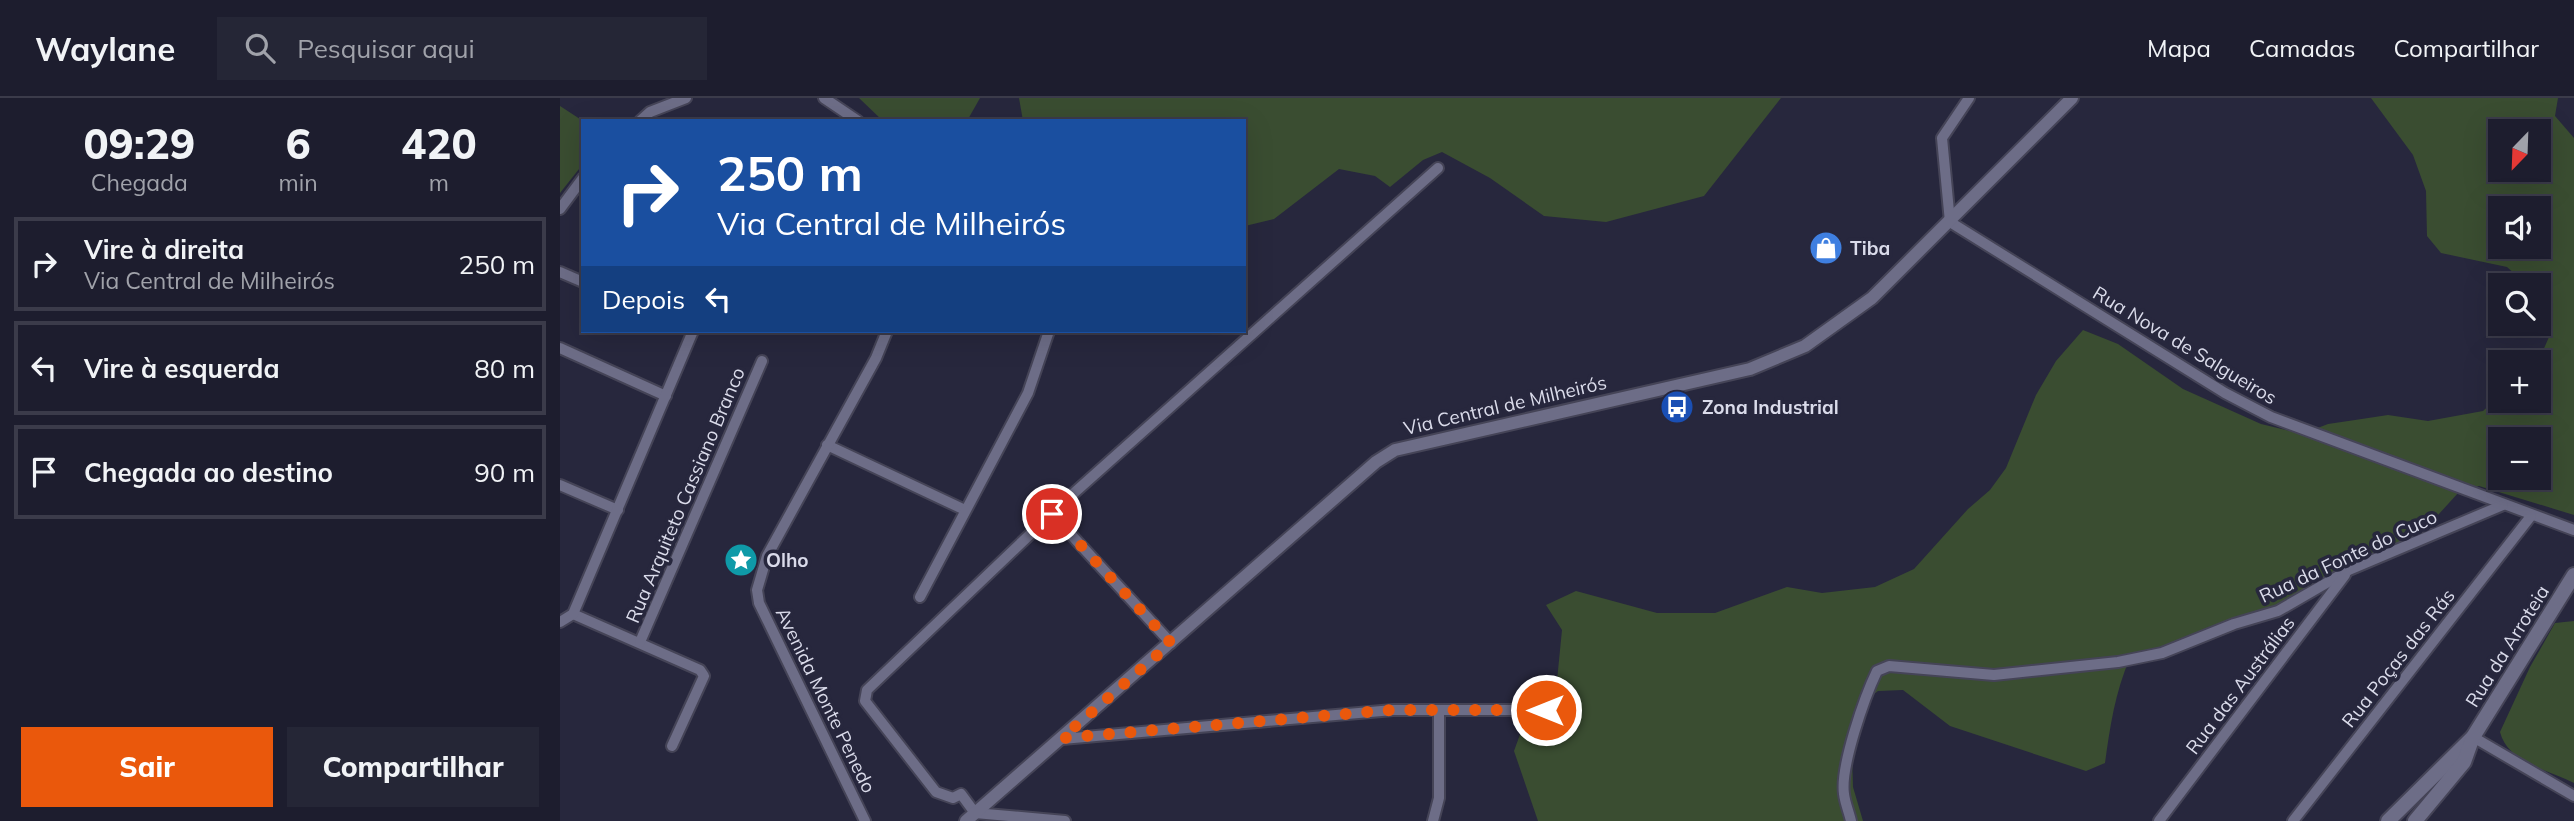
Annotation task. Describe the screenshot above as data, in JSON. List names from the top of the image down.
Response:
{
  "streets": {
    "main road": ["Rua da Arroteia"],
    "street": [
      "Rua Nova de Salgueiros",
      "Via Central de Milheirós",
      "Rua Arquiteto Cassiano Branco",
      "Rua da Fonte do Cuco",
      "Rua Poças das Rás",
      "Rua das Austrálias",
      "Avenida Monte Penedo"
    ]
  },
  "crossings": [
    ["Rua Nova de Salgueiros", "Via Central de Milheirós"],
    ["Rua Nova de Salgueiros", "Rua da Fonte do Cuco"],
    ["Rua Nova de Salgueiros", "Rua Poças das Rás"],
    ["Rua da Fonte do Cuco", "Rua das Austrálias"]
  ],
  "places": {
    "shop": ["Tiba"],
    "bus stop": ["Zona Industrial"],
    "place": ["Olho"]
  },
  "north": "bottom left",
  "page": {
    "header": "Waylane",
    "search": "Pesquisar aqui",
    "nav": ["Mapa", "Camadas", "Compartilhar"],
    "eta": [
      "09:29",
      "Chegada",
      "6",
      "min",
      "420",
      "m"
    ],
    "map_buttons": ["+", "−"],
    "turn": ["250 m", "Via Central de Milheirós"],
    "list": [
      {
        "name": "Vire à direita",
        "note": "Via Central de Milheirós",
        "value": "250 m"
      },
      {
        "name": "Vire à esquerda",
        "value": "80 m"
      },
      {
        "name": "Chegada ao destino",
        "value": "90 m"
      }
    ],
    "then": "Depois",
    "buttons": ["Sair", "Compartilhar"]
  }
}
